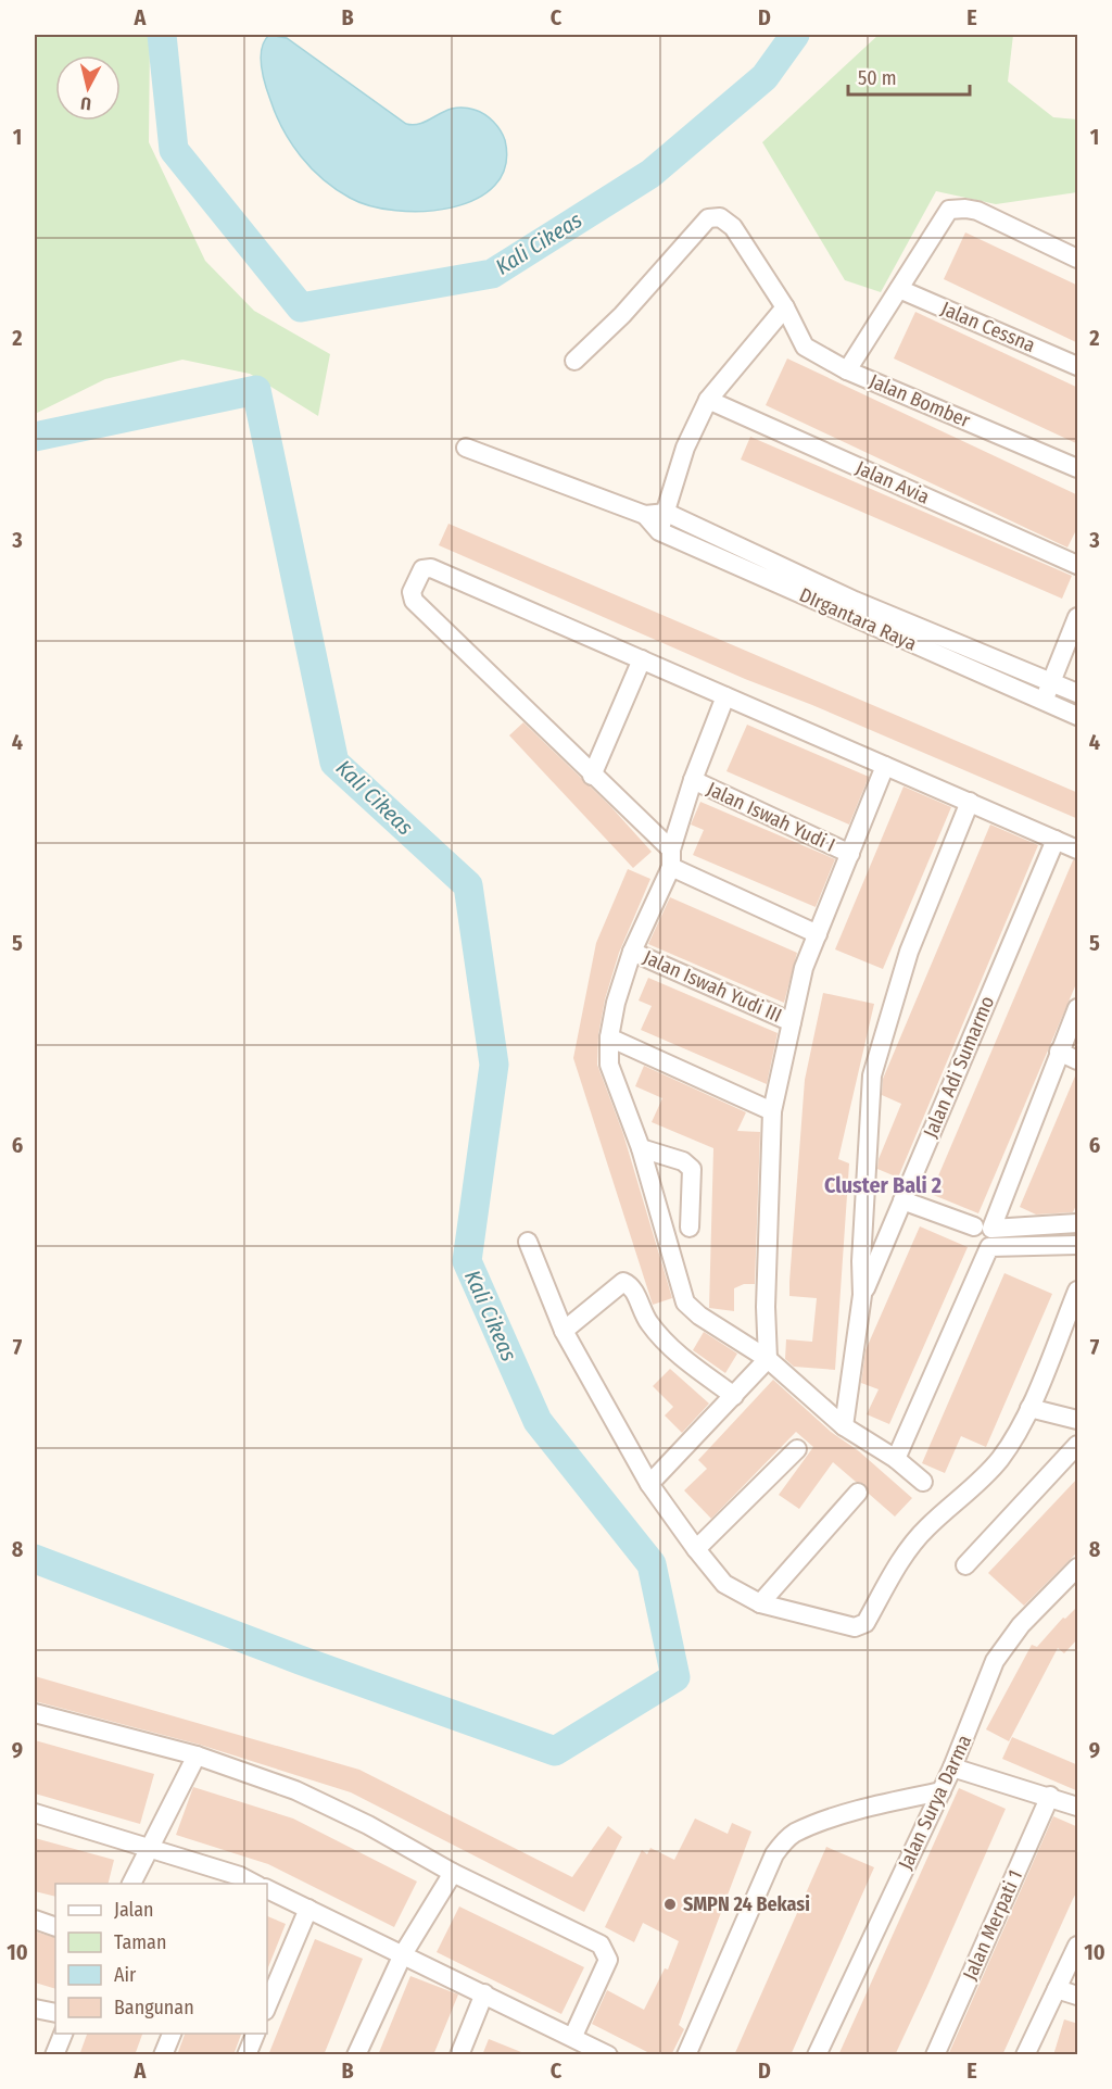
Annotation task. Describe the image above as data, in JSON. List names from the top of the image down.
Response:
{
  "streets": {
    "street": [
      "Jalan Cessna",
      "Jalan Bomber",
      "Jalan Avia",
      "DIrgantara Raya",
      "Jalan Iswah Yudi I",
      "Jalan Iswah Yudi III",
      "Jalan Adi Sumarmo",
      "Jalan Surya Darma",
      "Jalan Merpati 1"
    ]
  },
  "districts": ["Cluster Bali 2"],
  "water": ["Kali Cikeas"],
  "places": ["SMPN 24 Bekasi"],
  "legend": [
    "Jalan",
    "Taman",
    "Air",
    "Bangunan"
  ],
  "scale_bar": "50 m",
  "north": "bottom",
  "grid": {
    "columns": [
      "A",
      "B",
      "C",
      "D",
      "E"
    ],
    "rows": [
      "1",
      "2",
      "3",
      "4",
      "5",
      "6",
      "7",
      "8",
      "9",
      "10"
    ]
  }
}
